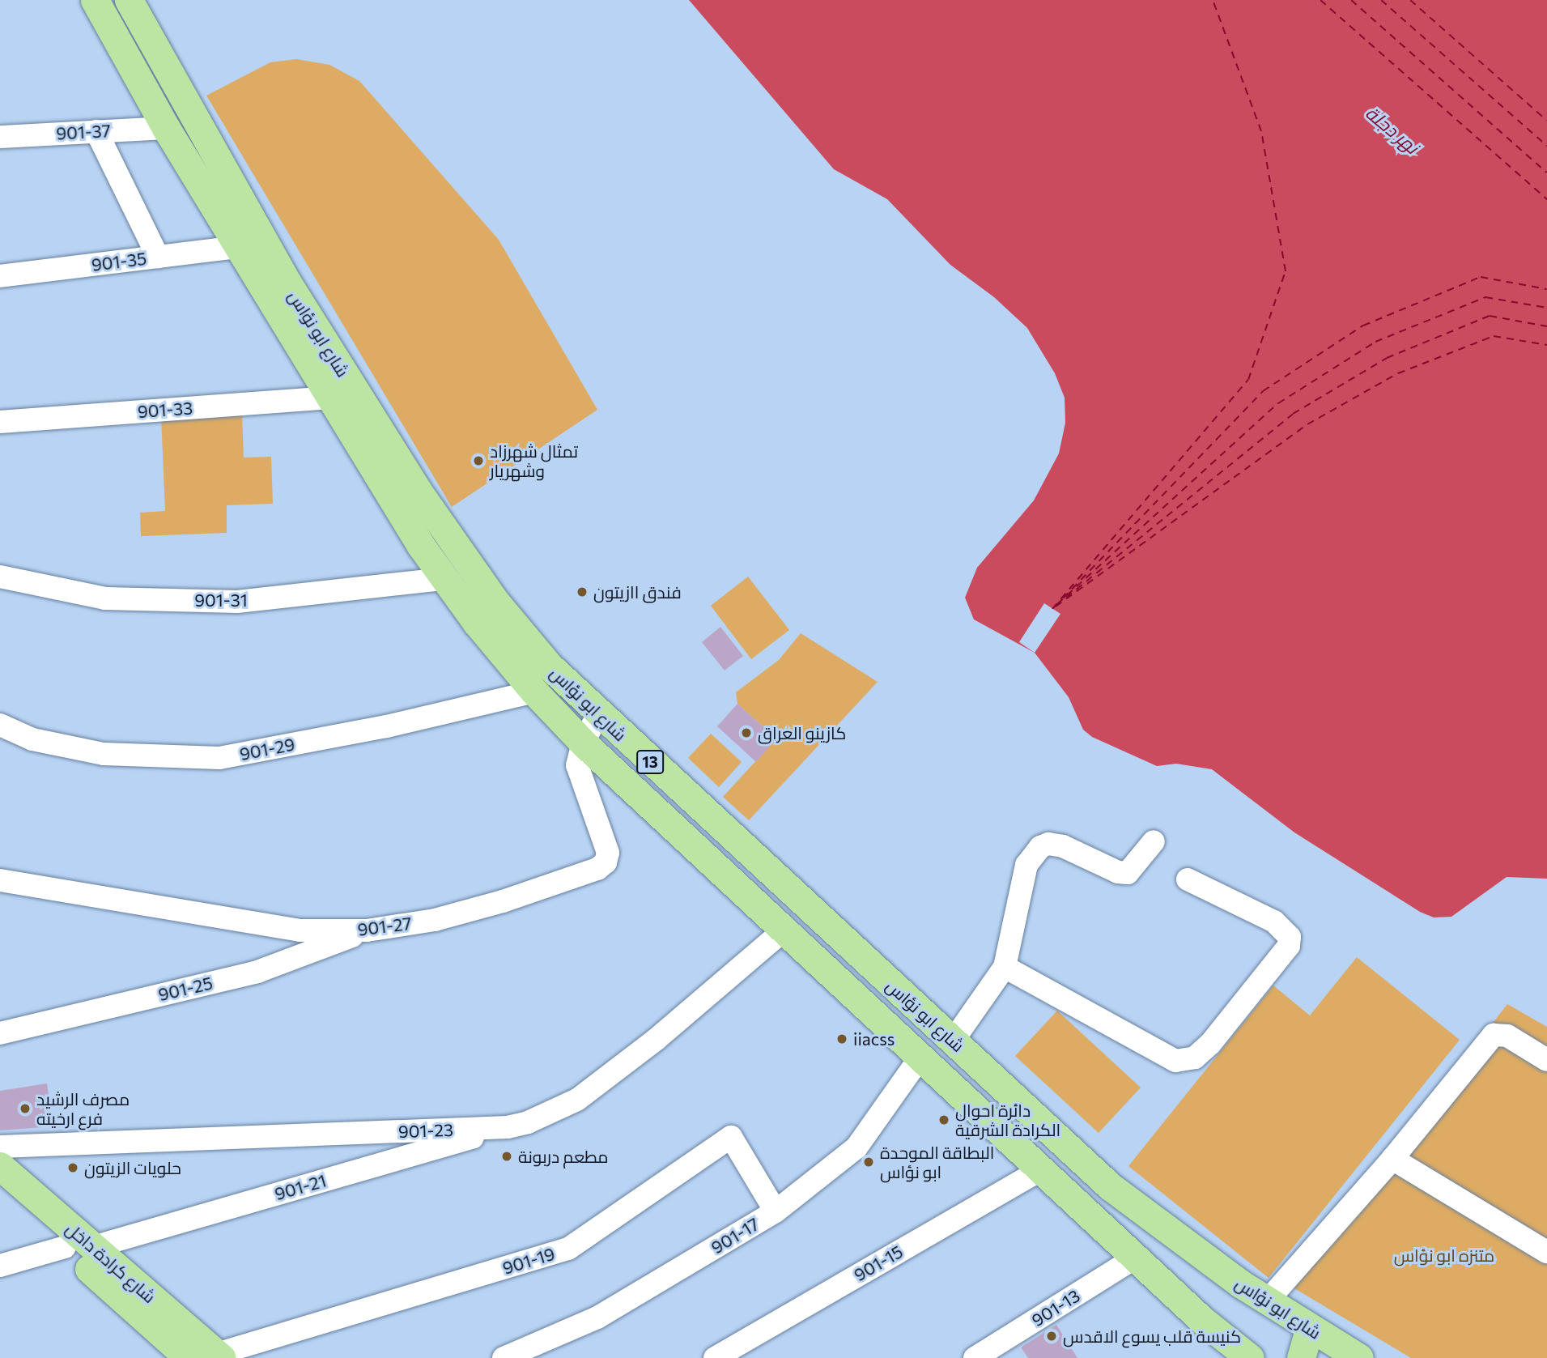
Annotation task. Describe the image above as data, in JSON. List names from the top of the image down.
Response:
{
  "streets": {
    "main road": ["شارع ابو نؤاس", "13", "شارع كرادة داخل"],
    "street": [
      "901-37",
      "901-35",
      "901-33",
      "901-31",
      "901-29",
      "901-27",
      "901-25",
      "901-23",
      "901-21",
      "901-17",
      "901-19",
      "901-15",
      "901-13"
    ]
  },
  "crossings": [
    ["901-37", "شارع ابو نؤاس"],
    ["901-35", "شارع ابو نؤاس"],
    ["شارع ابو نؤاس", "901-33"],
    ["شارع ابو نؤاس", "901-31"],
    ["شارع ابو نؤاس", "901-29"],
    ["شارع ابو نؤاس", "901-27"],
    ["شارع ابو نؤاس", "901-23"],
    ["شارع ابو نؤاس", "901-17"],
    ["شارع ابو نؤاس", "901-15"],
    ["شارع ابو نؤاس", "901-13"],
    ["901-27", "901-25"],
    ["901-23", "901-21"],
    ["901-21", "شارع كرادة داخل"],
    ["901-17", "901-19"],
    ["901-19", "شارع كرادة داخل"]
  ],
  "water": ["نهر دجلة"],
  "parks": ["متنزه ابو نؤاس"],
  "places": [
    "تمثال شهرزاد وشهريار",
    "فندق اازيتون",
    "كازينو العراق",
    "iiacss",
    "مصرف الرشيد فرع ارخيته",
    "دائرة احوال الكرادة الشرقية",
    "مطعم دربونة",
    "البطاقة الموحدة ابو نؤاس",
    "حلويات الزيتون",
    "كنيسة قلب يسوع الاقدس"
  ]
}
